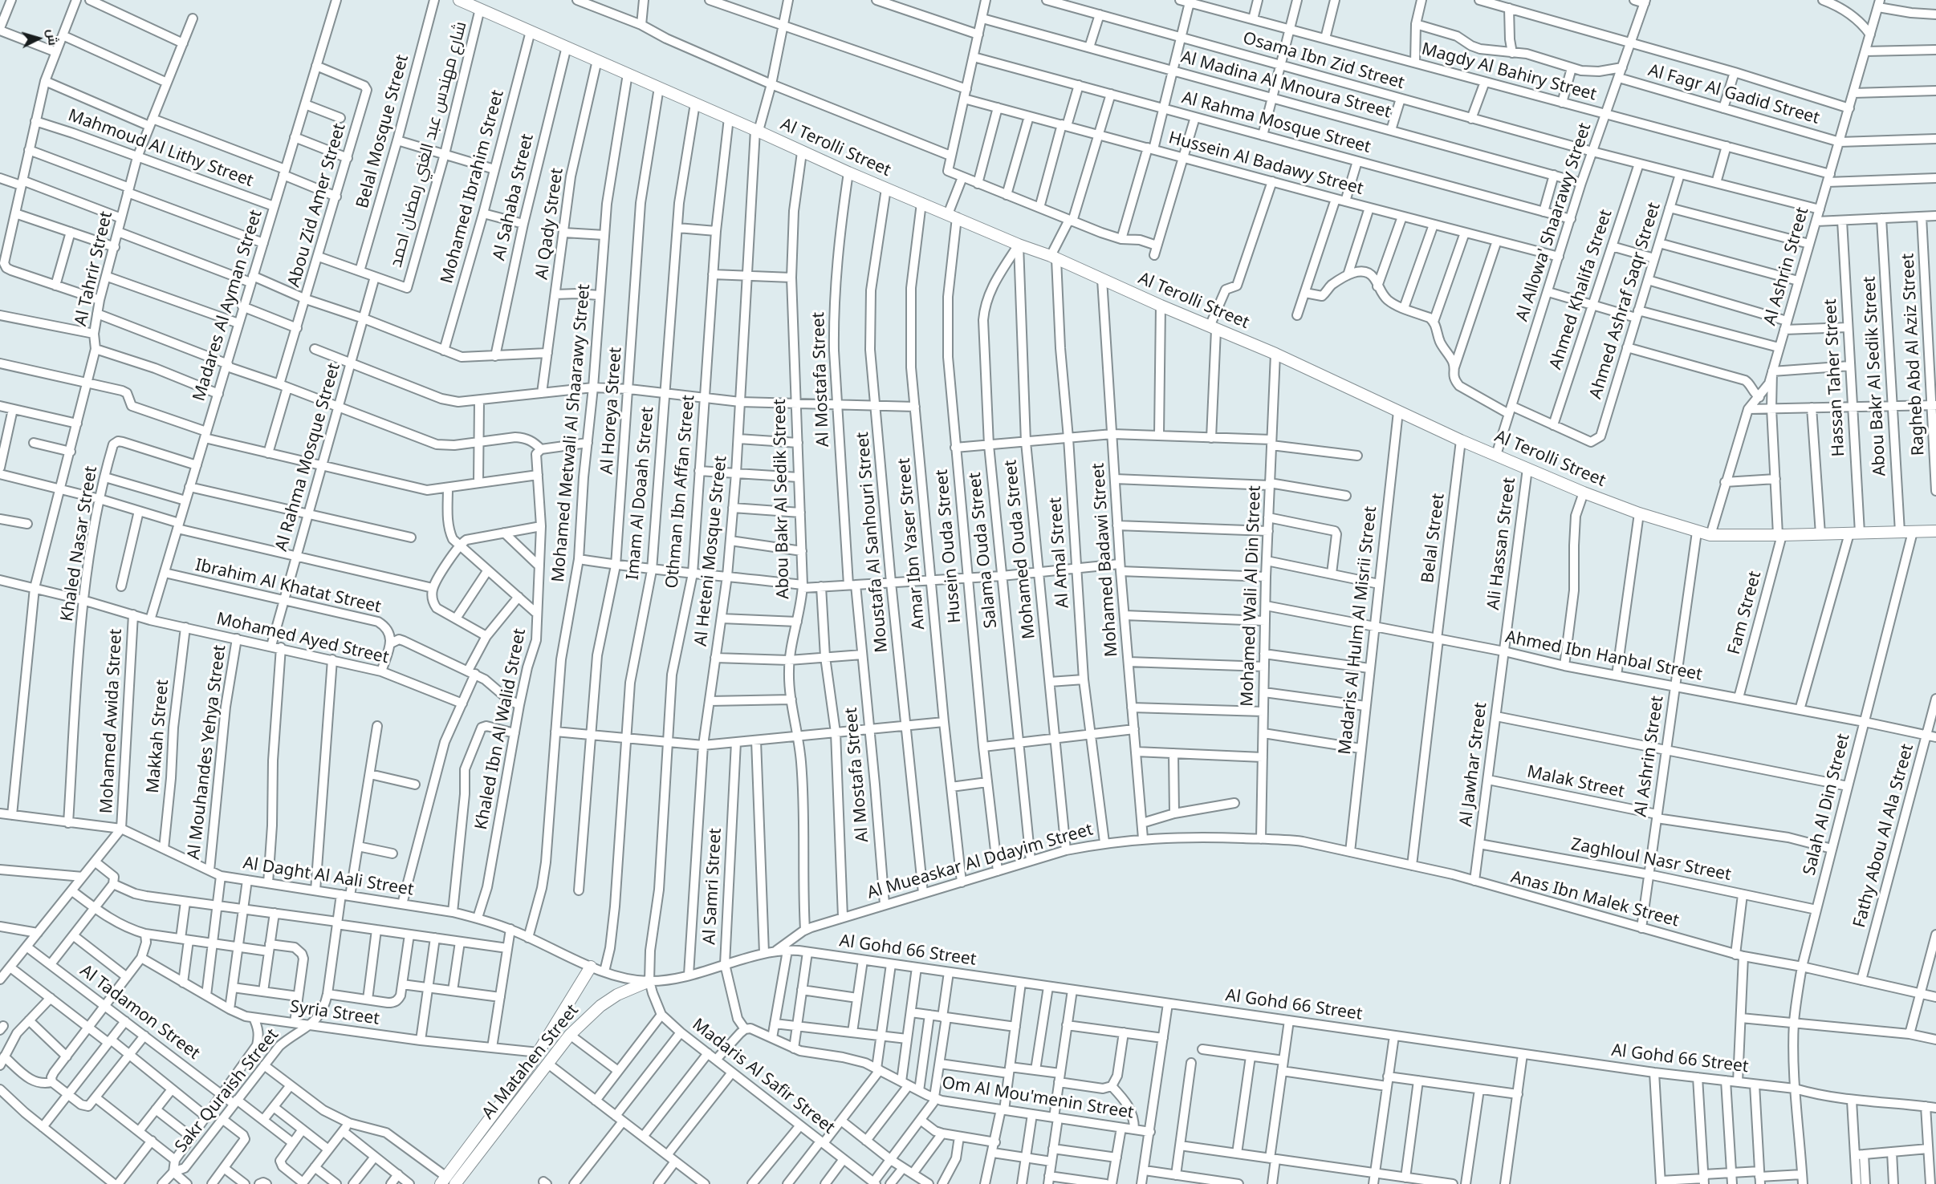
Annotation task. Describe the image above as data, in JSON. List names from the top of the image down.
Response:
{
  "streets": {
    "street": [
      "Osama Ibn Zid Street",
      "Magdy Al Bahiry Street",
      "Al Madina Al Mnoura Street",
      "Al Fagr Al Gadid Street",
      "Al Rahma Mosque Street",
      "Belal Mosque Street",
      "شارع مهندس عبد الغني رمضان احمد",
      "Al Terolli Street",
      "Mahmoud Al Lithy Street",
      "Hussein Al Badawy Street",
      "Mohamed Ibrahim Street",
      "Al Sahaba Street",
      "Abou Zid Amer Street",
      "Al Allowa' Shaarawy Street",
      "Al Qady Street",
      "Al Ashrin Street",
      "Al Tahrir Street",
      "Ahmed Khalifa Street",
      "Ahmed Ashraf Saqr Street",
      "Madares Al Ayman Street",
      "Ragheb Abd Al Aziz Street",
      "Abou Bakr Al Sedik Street",
      "Hassan Taher Street",
      "Al Mostafa Street",
      "Al Horeya Street",
      "Mohamed Metwali Al Shaarawy Street",
      "Othman Ibn Affan Street",
      "Imam Al Doaah Street",
      "Belal Street",
      "Moustafa Al Sanhouri Street",
      "Khaled Nasar Street",
      "Amar Ibn Yaser Street",
      "Ali Hassan Street",
      "Husein Ouda Street",
      "Mohamed Ouda Street",
      "Salama Ouda Street",
      "Al Heteni Mosque Street",
      "Al Amal Street",
      "Mohamed Badawi Street",
      "Ibrahim Al Khatat Street",
      "Mohamed Wali Al Din Street",
      "Fam Street",
      "Madaris Al Hulm Al Misrii Street",
      "Mohamed Ayed Street",
      "Ahmed Ibn Hanbal Street",
      "Mohamed Awida Street",
      "Khaled Ibn Al Walid Street",
      "Makkah Street",
      "Al Mouhandes Yehya Street",
      "Al Jawhar Street",
      "Malak Street",
      "Salah Al Din Street",
      "Fathy Abou Al Ala Street",
      "Zaghloul Nasr Street",
      "Al Mueaskar Al Ddayim Street",
      "Al Daght Al Aali Street",
      "Al Samri Street",
      "Anas Ibn Malek Street",
      "Al Gohd 66 Street",
      "Al Tadamon Street",
      "Syria Street",
      "Al Matahen Street",
      "Madaris Al Safir Street",
      "Sakr Quraish Street",
      "Om Al Mou'menin Street"
    ]
  },
  "crossings": [
    ["Osama Ibn Zid Street", "Al Allowa' Shaarawy Street"],
    ["Osama Ibn Zid Street", "Al Ashrin Street"],
    ["Osama Ibn Zid Street", "Ahmed Khalifa Street"],
    ["Osama Ibn Zid Street", "Ahmed Ashraf Saqr Street"],
    ["Magdy Al Bahiry Street", "Al Allowa' Shaarawy Street"],
    ["Magdy Al Bahiry Street", "Al Ashrin Street"],
    ["Al Madina Al Mnoura Street", "Al Allowa' Shaarawy Street"],
    ["Al Fagr Al Gadid Street", "Al Allowa' Shaarawy Street"],
    ["Al Fagr Al Gadid Street", "Al Ashrin Street"],
    ["Al Rahma Mosque Street", "شارع مهندس عبد الغني رمضان احمد"],
    ["Al Rahma Mosque Street", "Al Allowa' Shaarawy Street"],
    ["Al Rahma Mosque Street", "Ibrahim Al Khatat Street"],
    ["Al Rahma Mosque Street", "Mohamed Ayed Street"],
    ["شارع مهندس عبد الغني رمضان احمد", "Al Terolli Street"],
    ["Al Terolli Street", "Mohamed Ibrahim Street"],
    ["Al Terolli Street", "Al Sahaba Street"],
    ["Al Terolli Street", "Al Allowa' Shaarawy Street"],
    ["Al Terolli Street", "Al Qady Street"],
    ["Al Terolli Street", "Al Ashrin Street"],
    ["Al Terolli Street", "Abou Bakr Al Sedik Street"],
    ["Al Terolli Street", "Hassan Taher Street"],
    ["Al Terolli Street", "Al Mostafa Street"],
    ["Al Terolli Street", "Al Horeya Street"],
    ["Al Terolli Street", "Mohamed Metwali Al Shaarawy Street"],
    ["Al Terolli Street", "Othman Ibn Affan Street"],
    ["Al Terolli Street", "Imam Al Doaah Street"],
    ["Al Terolli Street", "Belal Street"],
    ["Al Terolli Street", "Moustafa Al Sanhouri Street"],
    ["Al Terolli Street", "Amar Ibn Yaser Street"],
    ["Al Terolli Street", "Ali Hassan Street"],
    ["Al Terolli Street", "Husein Ouda Street"],
    ["Al Terolli Street", "Mohamed Ouda Street"],
    ["Al Terolli Street", "Salama Ouda Street"],
    ["Al Terolli Street", "Al Heteni Mosque Street"],
    ["Al Terolli Street", "Al Amal Street"],
    ["Al Terolli Street", "Mohamed Badawi Street"],
    ["Al Terolli Street", "Mohamed Wali Al Din Street"],
    ["Al Terolli Street", "Fam Street"],
    ["Al Terolli Street", "Madaris Al Hulm Al Misrii Street"],
    ["Al Terolli Street", "Salah Al Din Street"],
    ["Mahmoud Al Lithy Street", "Al Tahrir Street"],
    ["Mahmoud Al Lithy Street", "Madares Al Ayman Street"],
    ["Hussein Al Badawy Street", "Al Allowa' Shaarawy Street"],
    ["Abou Zid Amer Street", "Madares Al Ayman Street"],
    ["Al Ashrin Street", "Fam Street"],
    ["Al Ashrin Street", "Ahmed Ibn Hanbal Street"],
    ["Al Ashrin Street", "Malak Street"],
    ["Al Ashrin Street", "Zaghloul Nasr Street"],
    ["Al Ashrin Street", "Anas Ibn Malek Street"],
    ["Al Tahrir Street", "Mohamed Ayed Street"],
    ["Al Tahrir Street", "Al Daght Al Aali Street"],
    ["Ahmed Khalifa Street", "Ahmed Ashraf Saqr Street"],
    ["Madares Al Ayman Street", "Khaled Nasar Street"],
    ["Madares Al Ayman Street", "Ibrahim Al Khatat Street"],
    ["Madares Al Ayman Street", "Mohamed Ayed Street"],
    ["Abou Bakr Al Sedik Street", "Al Mueaskar Al Ddayim Street"],
    ["Hassan Taher Street", "Ahmed Ibn Hanbal Street"],
    ["Al Mostafa Street", "Al Mueaskar Al Ddayim Street"],
    ["Mohamed Metwali Al Shaarawy Street", "Al Daght Al Aali Street"],
    ["Othman Ibn Affan Street", "Al Daght Al Aali Street"],
    ["Othman Ibn Affan Street", "Al Gohd 66 Street"],
    ["Othman Ibn Affan Street", "Al Matahen Street"],
    ["Othman Ibn Affan Street", "Madaris Al Safir Street"],
    ["Imam Al Doaah Street", "Al Daght Al Aali Street"],
    ["Belal Street", "Ahmed Ibn Hanbal Street"],
    ["Belal Street", "Anas Ibn Malek Street"],
    ["Moustafa Al Sanhouri Street", "Al Mueaskar Al Ddayim Street"],
    ["Khaled Nasar Street", "Mohamed Ayed Street"],
    ["Khaled Nasar Street", "Al Daght Al Aali Street"],
    ["Amar Ibn Yaser Street", "Al Mueaskar Al Ddayim Street"],
    ["Ali Hassan Street", "Ahmed Ibn Hanbal Street"],
    ["Ali Hassan Street", "Al Jawhar Street"],
    ["Husein Ouda Street", "Al Mueaskar Al Ddayim Street"],
    ["Mohamed Ouda Street", "Salama Ouda Street"],
    ["Mohamed Ouda Street", "Al Mueaskar Al Ddayim Street"],
    ["Salama Ouda Street", "Al Mueaskar Al Ddayim Street"],
    ["Al Heteni Mosque Street", "Al Gohd 66 Street"],
    ["Al Amal Street", "Al Mueaskar Al Ddayim Street"],
    ["Mohamed Badawi Street", "Al Mueaskar Al Ddayim Street"],
    ["Mohamed Wali Al Din Street", "Ahmed Ibn Hanbal Street"],
    ["Mohamed Wali Al Din Street", "Al Mueaskar Al Ddayim Street"],
    ["Mohamed Wali Al Din Street", "Anas Ibn Malek Street"],
    ["Fam Street", "Ahmed Ibn Hanbal Street"],
    ["Madaris Al Hulm Al Misrii Street", "Ahmed Ibn Hanbal Street"],
    ["Madaris Al Hulm Al Misrii Street", "Anas Ibn Malek Street"],
    ["Mohamed Ayed Street", "Mohamed Awida Street"],
    ["Mohamed Ayed Street", "Makkah Street"],
    ["Mohamed Ayed Street", "Al Mouhandes Yehya Street"],
    ["Ahmed Ibn Hanbal Street", "Al Jawhar Street"],
    ["Ahmed Ibn Hanbal Street", "Salah Al Din Street"],
    ["Ahmed Ibn Hanbal Street", "Fathy Abou Al Ala Street"],
    ["Mohamed Awida Street", "Al Daght Al Aali Street"],
    ["Khaled Ibn Al Walid Street", "Al Daght Al Aali Street"],
    ["Makkah Street", "Al Daght Al Aali Street"],
    ["Al Mouhandes Yehya Street", "Al Daght Al Aali Street"],
    ["Al Jawhar Street", "Malak Street"],
    ["Al Jawhar Street", "Zaghloul Nasr Street"],
    ["Al Jawhar Street", "Anas Ibn Malek Street"],
    ["Malak Street", "Salah Al Din Street"],
    ["Salah Al Din Street", "Zaghloul Nasr Street"],
    ["Salah Al Din Street", "Anas Ibn Malek Street"],
    ["Salah Al Din Street", "Al Gohd 66 Street"],
    ["Fathy Abou Al Ala Street", "Anas Ibn Malek Street"],
    ["Al Mueaskar Al Ddayim Street", "Anas Ibn Malek Street"],
    ["Al Mueaskar Al Ddayim Street", "Al Gohd 66 Street"],
    ["Al Daght Al Aali Street", "Al Gohd 66 Street"],
    ["Al Daght Al Aali Street", "Al Matahen Street"],
    ["Al Daght Al Aali Street", "Madaris Al Safir Street"],
    ["Al Daght Al Aali Street", "Sakr Quraish Street"],
    ["Al Samri Street", "Al Gohd 66 Street"],
    ["Al Samri Street", "Om Al Mou'menin Street"],
    ["Al Gohd 66 Street", "Al Matahen Street"],
    ["Al Gohd 66 Street", "Madaris Al Safir Street"],
    ["Al Tadamon Street", "Sakr Quraish Street"],
    ["Syria Street", "Al Matahen Street"],
    ["Syria Street", "Sakr Quraish Street"],
    ["Al Matahen Street", "Madaris Al Safir Street"]
  ],
  "north": "right"
}
